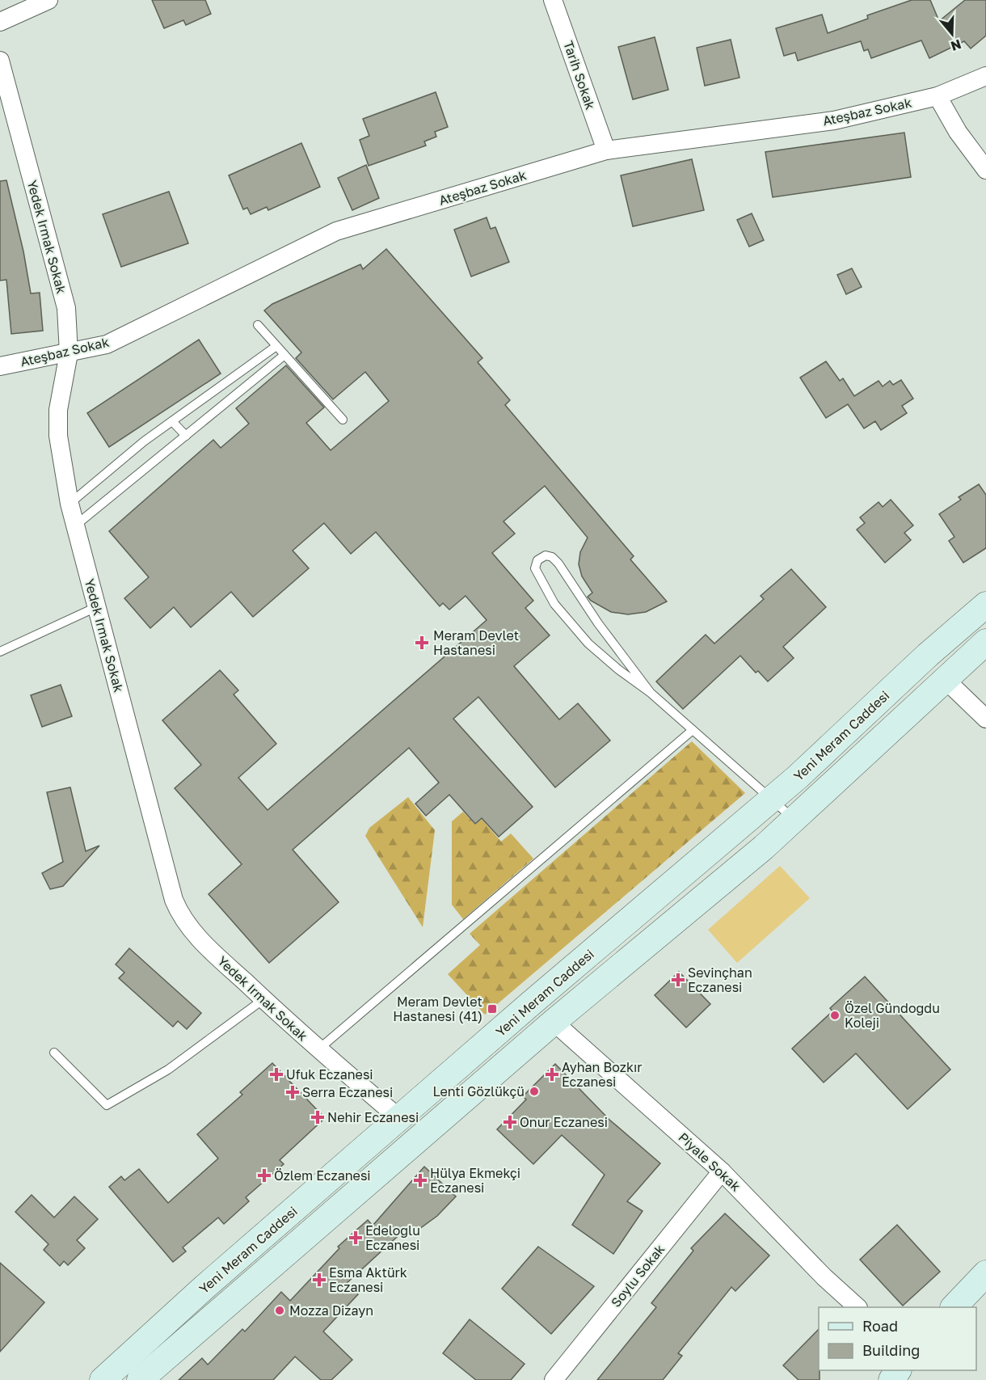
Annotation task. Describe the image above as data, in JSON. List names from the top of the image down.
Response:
{
  "streets": {
    "main road": ["Yeni Meram Caddesi"],
    "street": [
      "Tarih Sokak",
      "Ateşbaz Sokak",
      "Yedek Irmak Sokak",
      "Piyale Sokak",
      "Soylu Sokak"
    ]
  },
  "crossings": [
    ["Tarih Sokak", "Ateşbaz Sokak"],
    ["Ateşbaz Sokak", "Yedek Irmak Sokak"],
    ["Yedek Irmak Sokak", "Yeni Meram Caddesi"],
    ["Yeni Meram Caddesi", "Piyale Sokak"],
    ["Piyale Sokak", "Soylu Sokak"]
  ],
  "places": {
    "health": [
      "Meram Devlet Hastanesi",
      "Sevinçhan Eczanesi",
      "Ufuk Eczanesi",
      "Ayhan Bozkır Eczanesi",
      "Serra Eczanesi",
      "Nehir Eczanesi",
      "Onur Eczanesi",
      "Özlem Eczanesi",
      "Hülya Ekmekçi Eczanesi",
      "Edeloğlu Eczanesi",
      "Esma Aktürk Eczanesi"
    ],
    "transit": ["Meram Devlet Hastanesi (41)"],
    "other": ["Özel Gündoğdu Koleji", "Lenti Gözlükçü", "Mozza Dizayn"]
  },
  "legend": ["Road", "Building"],
  "north": "bottom"
}
